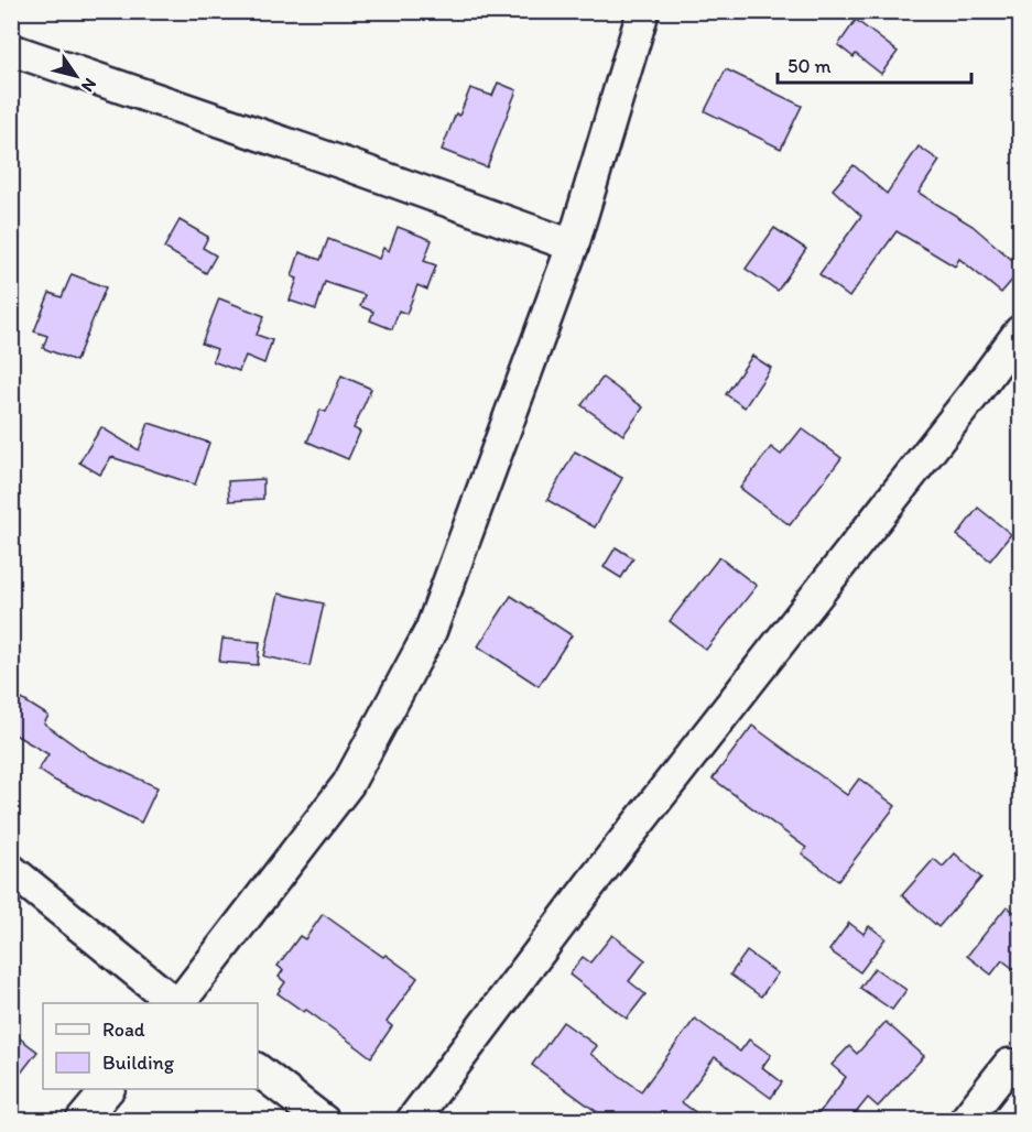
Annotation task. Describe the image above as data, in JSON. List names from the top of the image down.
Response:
{
  "legend": ["Road", "Building"],
  "scale_bar": "50 m",
  "north": "bottom right"
}
